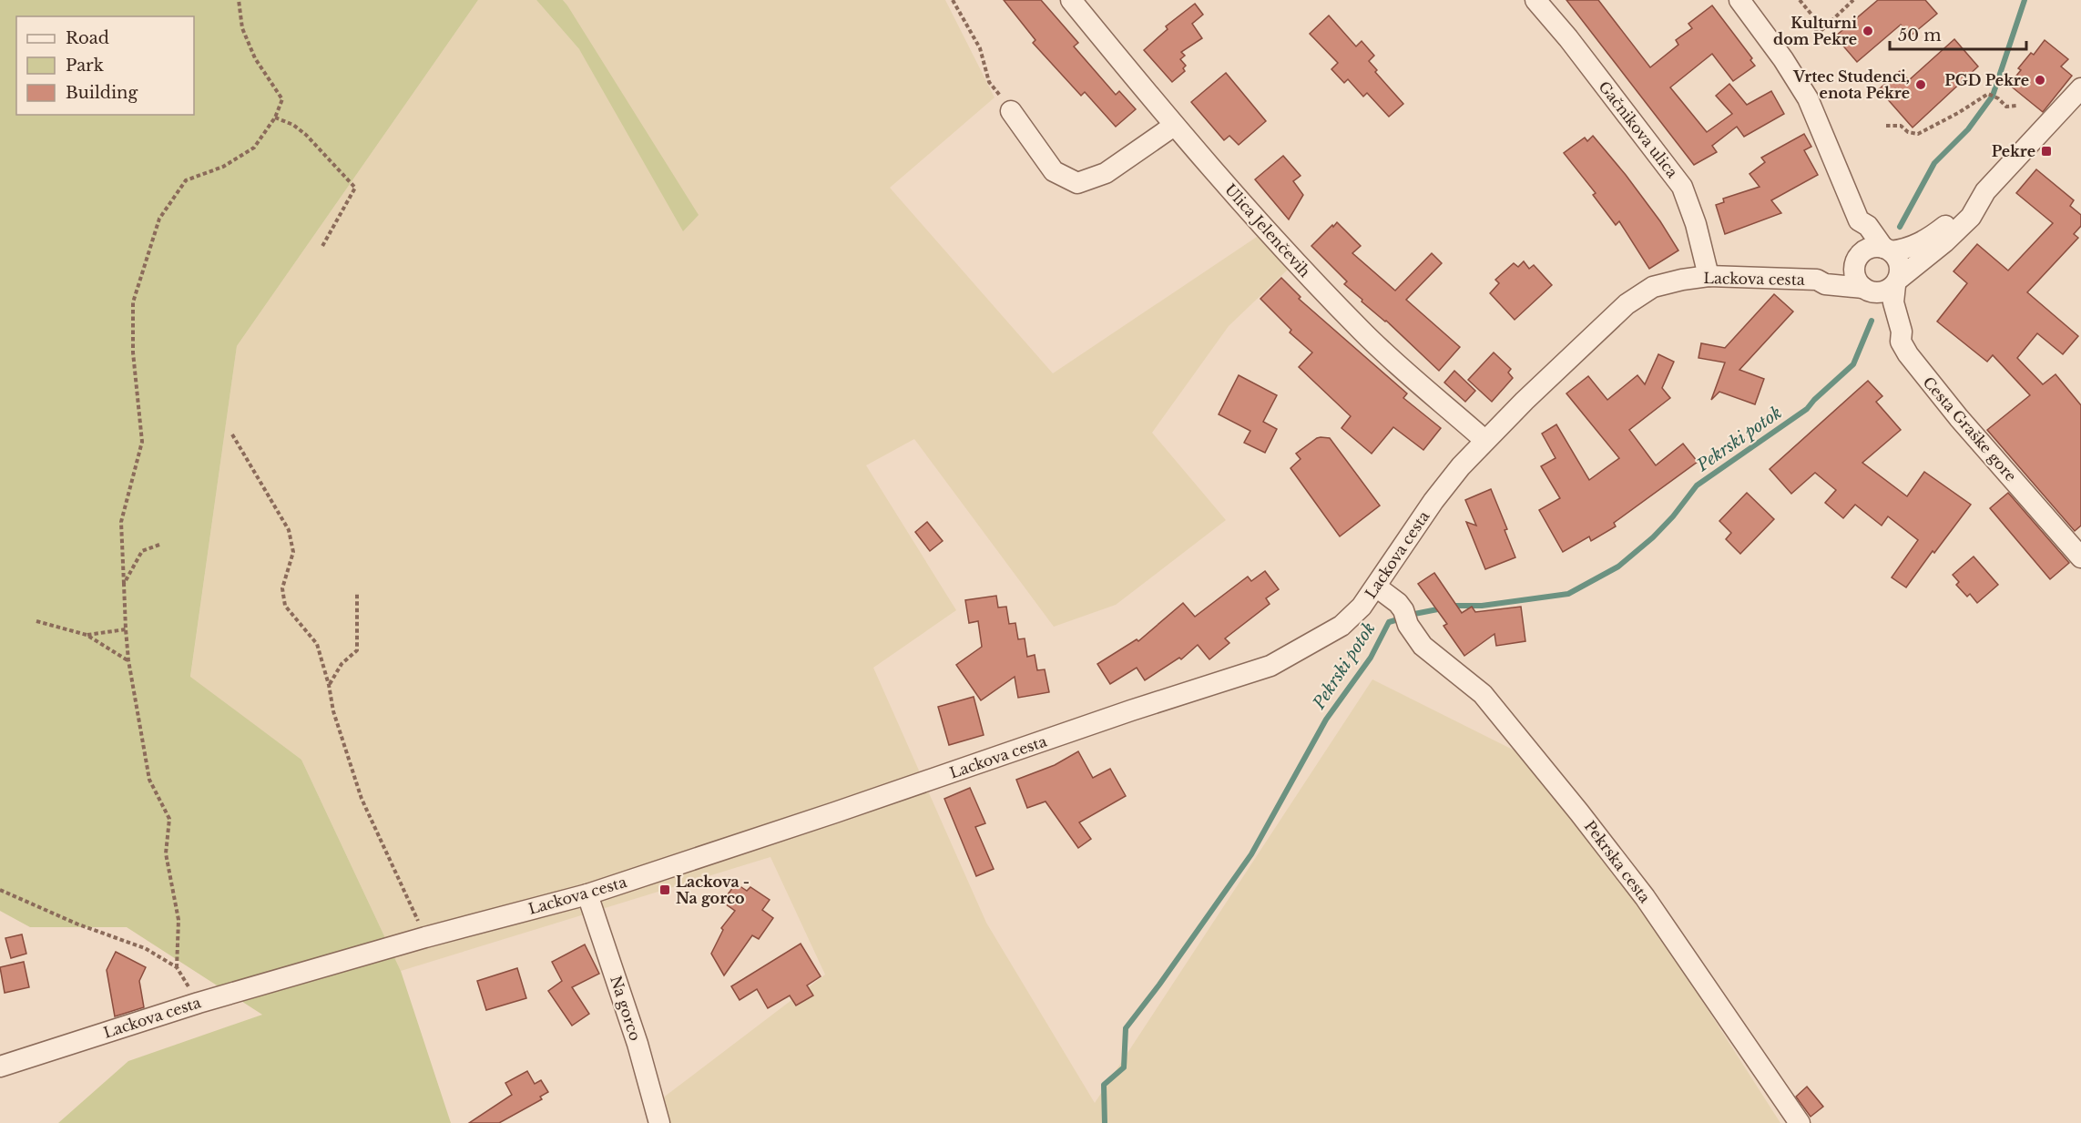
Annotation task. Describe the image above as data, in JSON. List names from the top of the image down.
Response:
{
  "streets": {
    "street": [
      "Gačnikova ulica",
      "Ulica Jelenčevih",
      "Lackova cesta",
      "Cesta Graške gore",
      "Pekrska cesta",
      "Na gorco"
    ]
  },
  "crossings": [
    ["Gačnikova ulica", "Lackova cesta"],
    ["Ulica Jelenčevih", "Lackova cesta"],
    ["Lackova cesta", "Cesta Graške gore"],
    ["Lackova cesta", "Pekrska cesta"],
    ["Lackova cesta", "Na gorco"]
  ],
  "water": ["Pekrski potok"],
  "places": {
    "other": ["Kulturni dom Pekre", "PGD Pekre", "Vrtec Studenci, enota Pekre"],
    "transit": ["Pekre", "Lackova - Na gorco"]
  },
  "legend": ["Road", "Park", "Building"],
  "scale_bar": "50 m"
}
